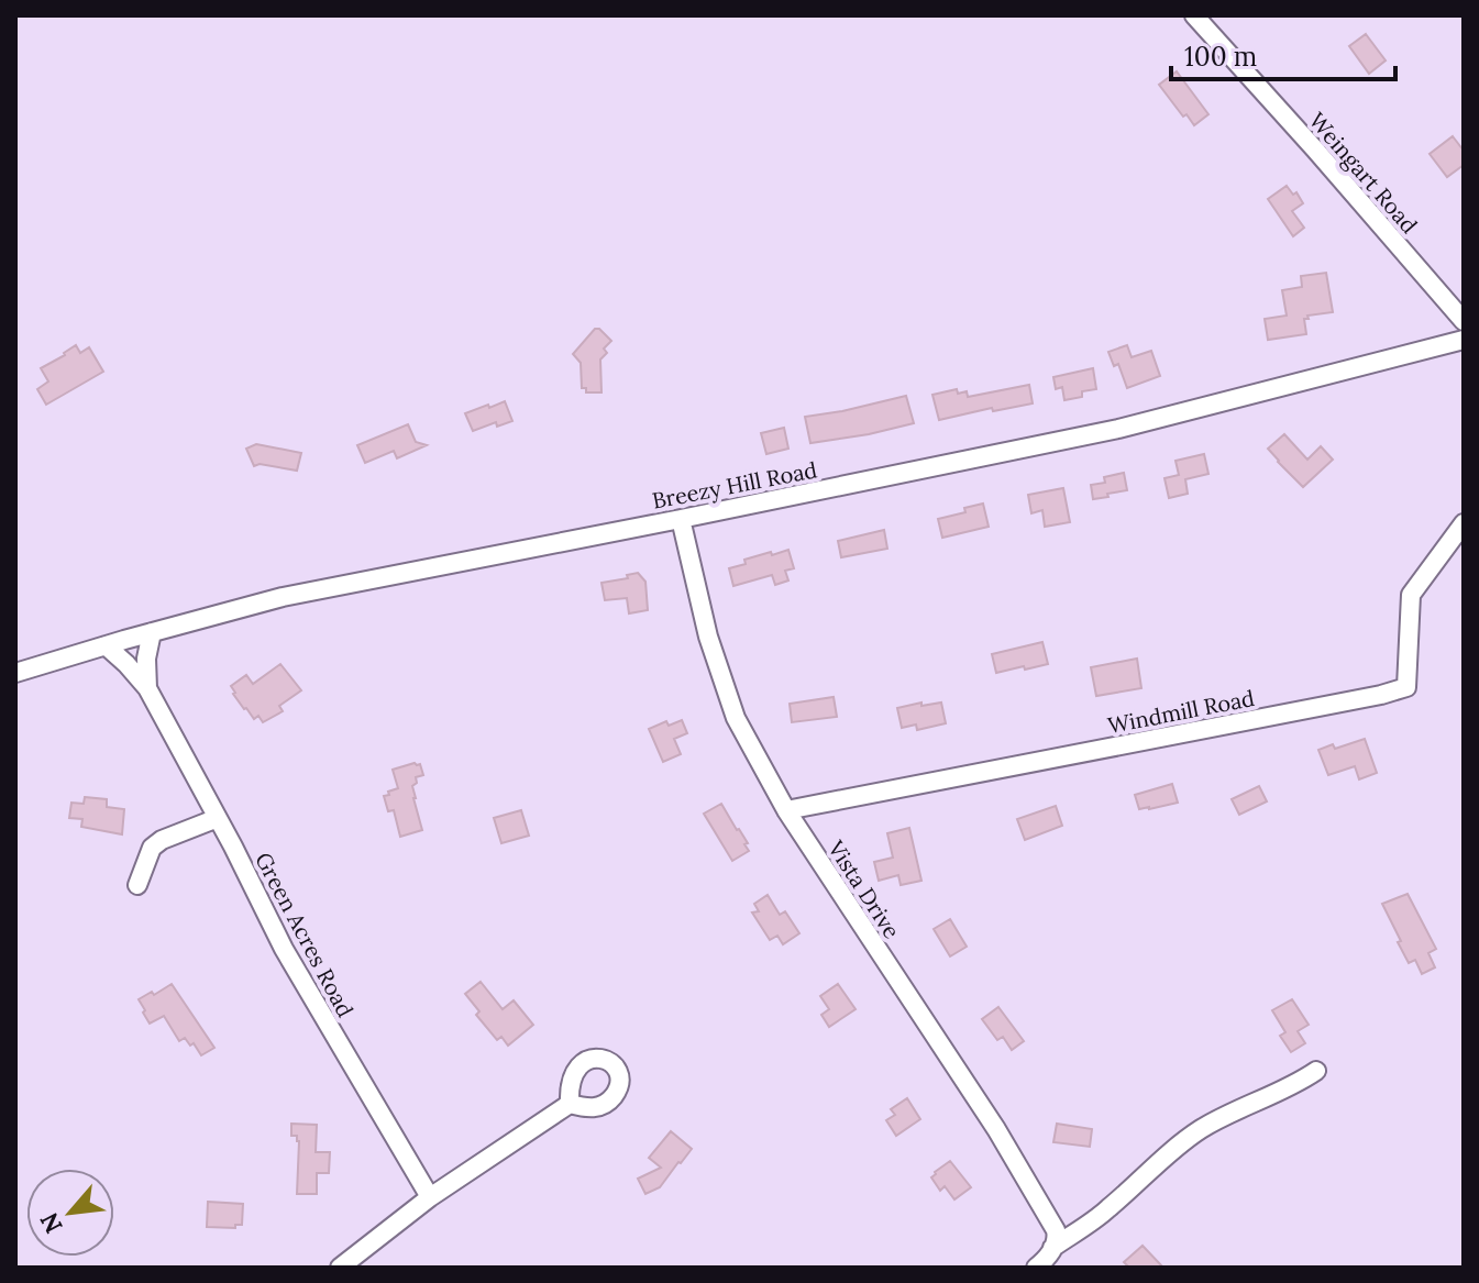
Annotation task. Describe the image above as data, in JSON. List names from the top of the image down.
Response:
{
  "streets": {
    "street": [
      "Weingart Road",
      "Breezy Hill Road",
      "Windmill Road",
      "Vista Drive",
      "Green Acres Road"
    ]
  },
  "crossings": [
    ["Breezy Hill Road", "Vista Drive"],
    ["Breezy Hill Road", "Green Acres Road"],
    ["Windmill Road", "Vista Drive"]
  ],
  "scale_bar": "100 m",
  "north": "bottom left"
}
